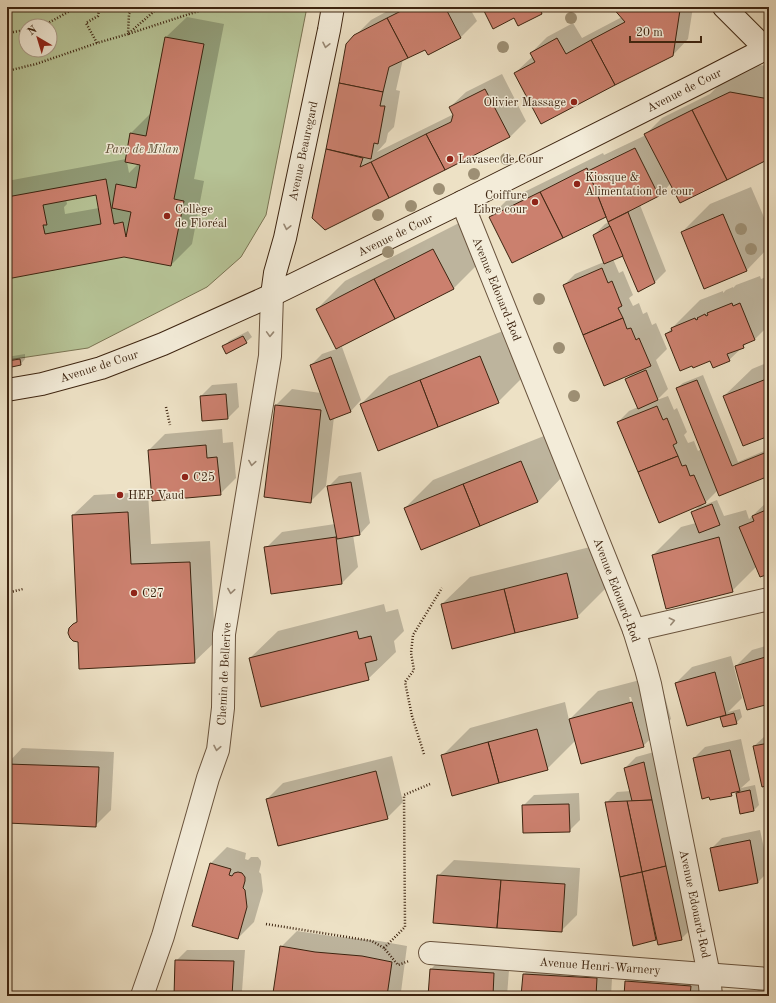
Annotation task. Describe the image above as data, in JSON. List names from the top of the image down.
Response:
{
  "streets": {
    "street": [
      "Avenue de Cour",
      "Avenue Beauregard",
      "Avenue Edouard-Rod",
      "Chemin de Bellerive",
      "Avenue Henri-Warnery"
    ]
  },
  "crossings": [
    ["Avenue de Cour", "Avenue Beauregard"],
    ["Avenue de Cour", "Avenue Edouard-Rod"],
    ["Avenue de Cour", "Chemin de Bellerive"],
    ["Avenue Beauregard", "Chemin de Bellerive"],
    ["Avenue Edouard-Rod", "Avenue Henri-Warnery"]
  ],
  "one_way": ["Avenue Beauregard", "Chemin de Bellerive"],
  "parks": ["Parc de Milan"],
  "places": [
    "Olivier Massage",
    "Lavasec de Cour",
    "Kiosque & Alimentation de cour",
    "Coiffure Libre cour",
    "Collège de Floréal",
    "C25",
    "HEP Vaud",
    "C27"
  ],
  "scale_bar": "20 m",
  "north": "top left"
}
